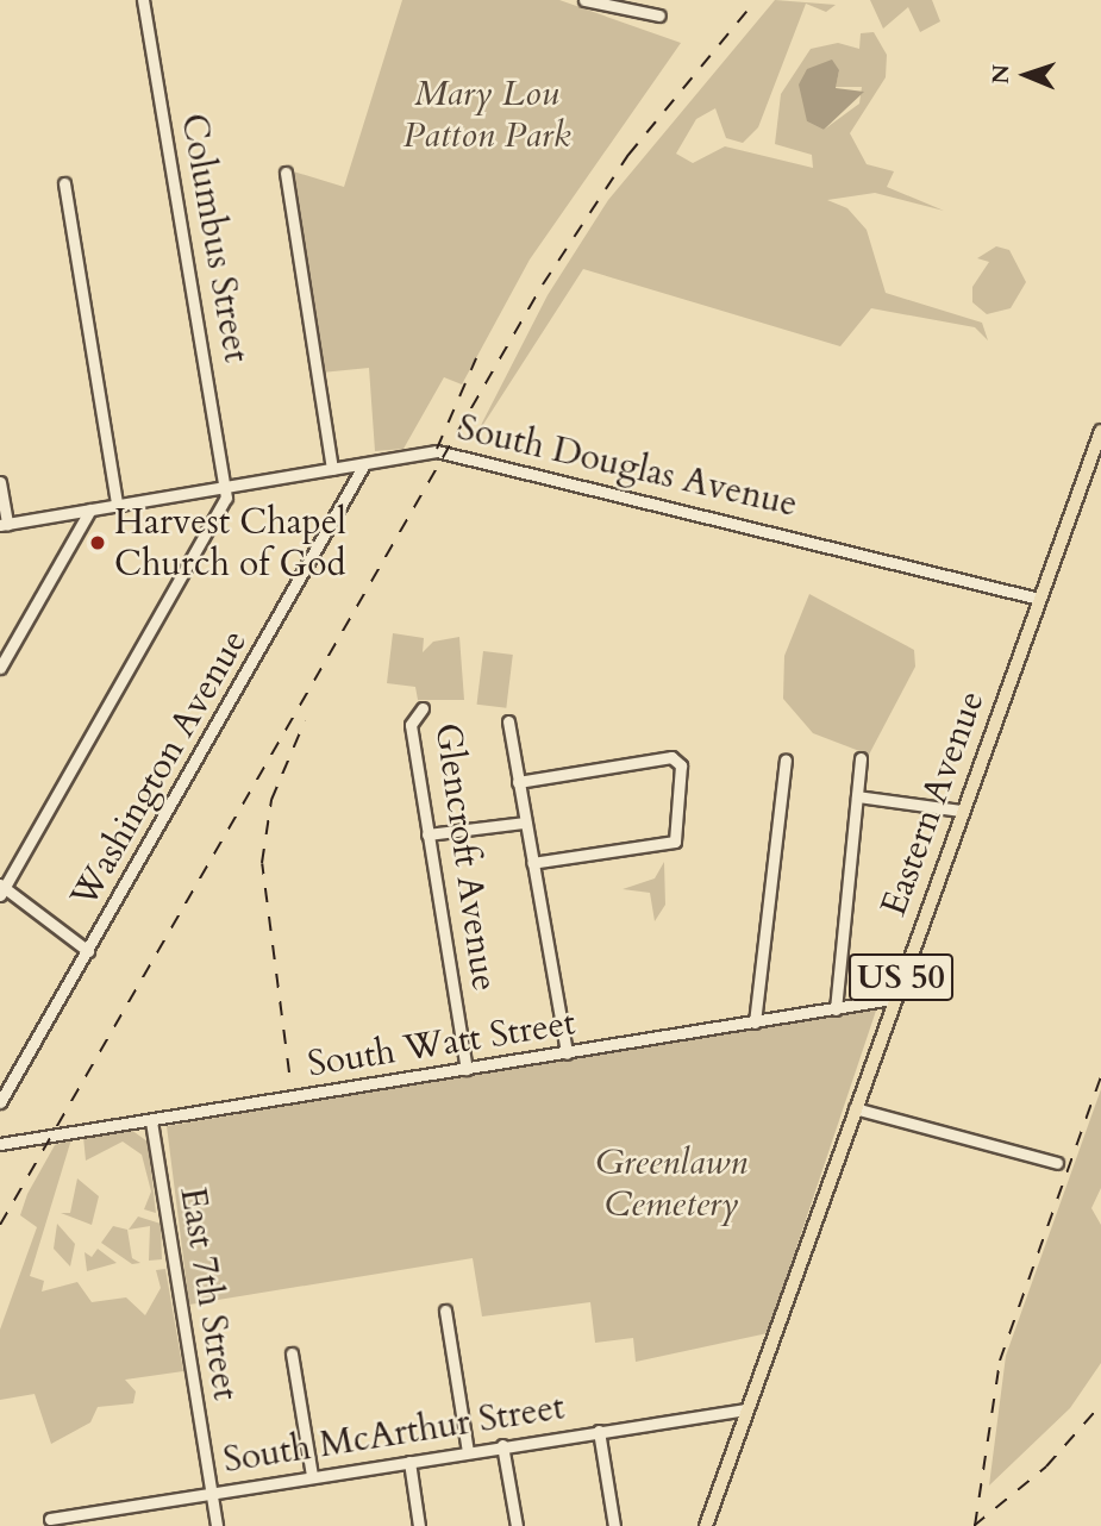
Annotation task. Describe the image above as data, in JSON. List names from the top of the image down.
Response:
{
  "streets": {
    "main road": ["Eastern Avenue", "US 50"],
    "street": [
      "Columbus Street",
      "South Douglas Avenue",
      "Washington Avenue",
      "Glencroft Avenue",
      "South Watt Street",
      "East 7th Street",
      "South McArthur Street"
    ]
  },
  "crossings": [
    ["Columbus Street", "South Douglas Avenue"],
    ["South Douglas Avenue", "Washington Avenue"],
    ["South Douglas Avenue", "Eastern Avenue"],
    ["Eastern Avenue", "South Watt Street"],
    ["Eastern Avenue", "South McArthur Street"],
    ["Glencroft Avenue", "South Watt Street"],
    ["South Watt Street", "East 7th Street"],
    ["East 7th Street", "South McArthur Street"]
  ],
  "parks": ["Mary Lou Patton Park", "Greenlawn Cemetery"],
  "places": ["Harvest Chapel Church of God"],
  "north": "left"
}
